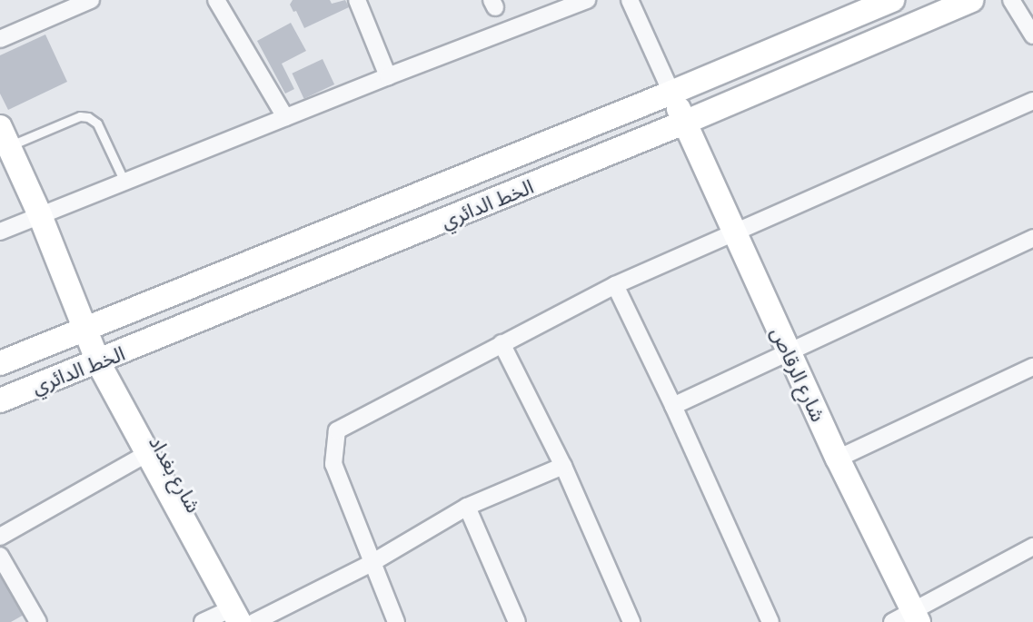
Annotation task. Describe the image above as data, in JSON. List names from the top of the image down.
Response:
{
  "streets": {
    "main road": ["الخط الدائري", "شارع الرقاص", "شارع بغداد"]
  },
  "crossings": [
    ["الخط الدائري", "شارع الرقاص"],
    ["الخط الدائري", "شارع بغداد"]
  ]
}
